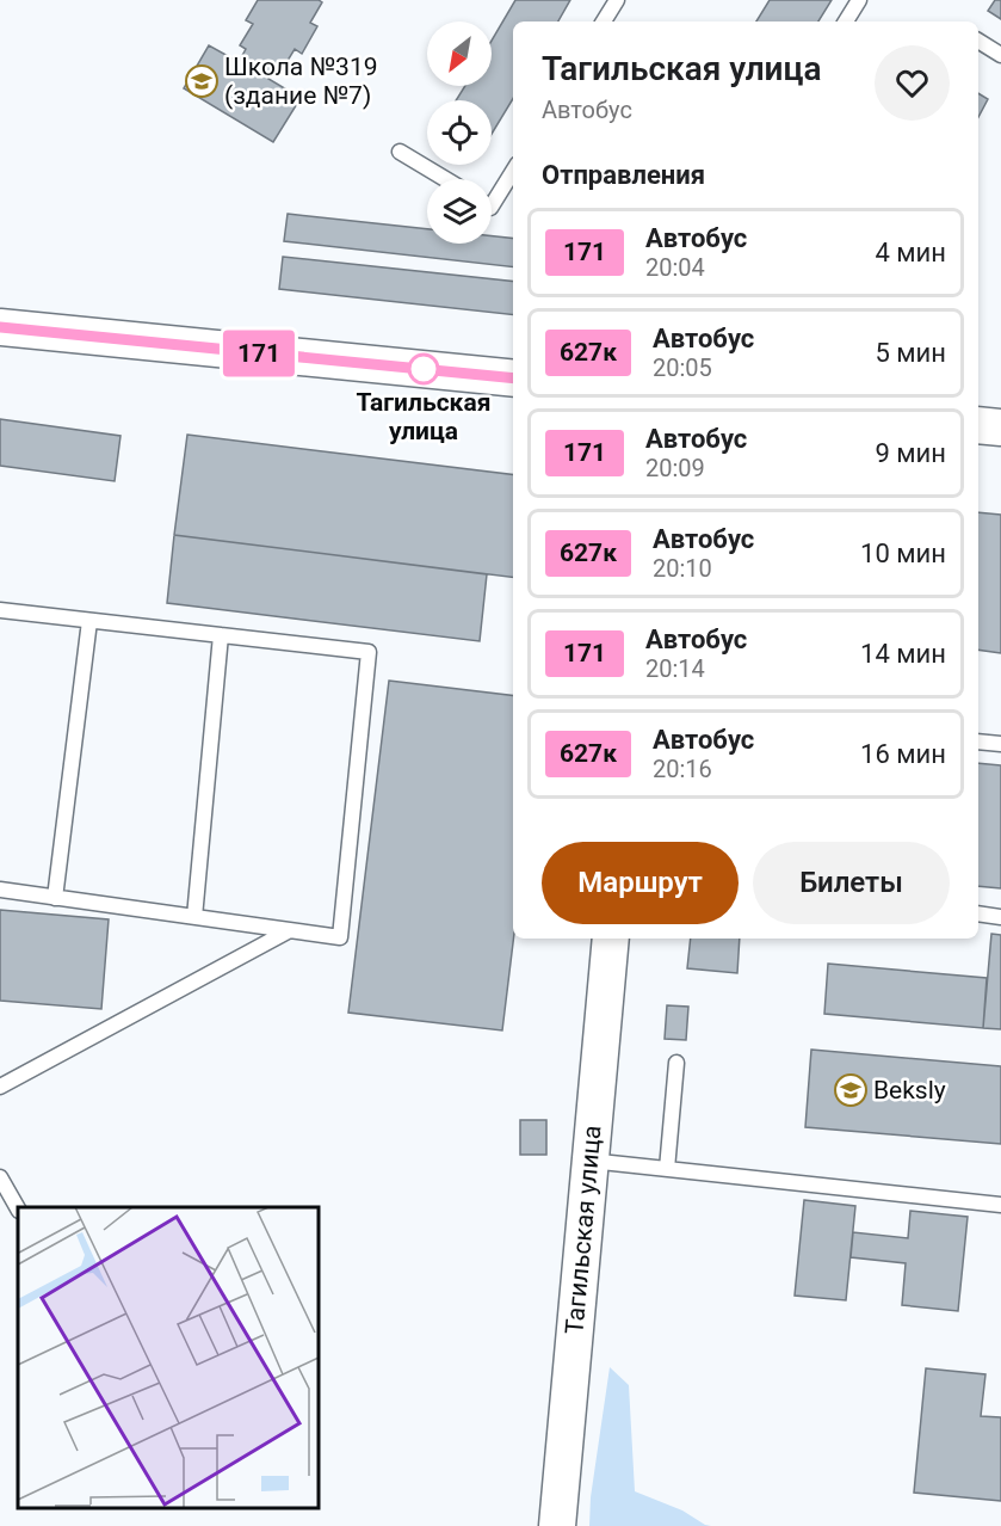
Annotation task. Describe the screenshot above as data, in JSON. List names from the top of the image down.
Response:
{
  "streets": {
    "street": ["Тагильская улица"]
  },
  "places": {
    "school or university": ["Школа №319 (здание №7)", "Beksly"],
    "other": ["Тагильская улица"]
  },
  "lines": ["bus line 171"],
  "north": "bottom left",
  "page": {
    "on_map": "171",
    "heading": [
      ["Тагильская улица", "Автобус"],
      "Отправления"
    ],
    "list": [
      {
        "mark": "171",
        "name": "Автобус",
        "note": "20:04",
        "value": "4 мин"
      },
      {
        "mark": "627к",
        "name": "Автобус",
        "note": "20:05",
        "value": "5 мин"
      },
      {
        "mark": "171",
        "name": "Автобус",
        "note": "20:09",
        "value": "9 мин"
      },
      {
        "mark": "627к",
        "name": "Автобус",
        "note": "20:10",
        "value": "10 мин"
      },
      {
        "mark": "171",
        "name": "Автобус",
        "note": "20:14",
        "value": "14 мин"
      },
      {
        "mark": "627к",
        "name": "Автобус",
        "note": "20:16",
        "value": "16 мин"
      }
    ],
    "buttons": ["Маршрут", "Билеты"]
  }
}
